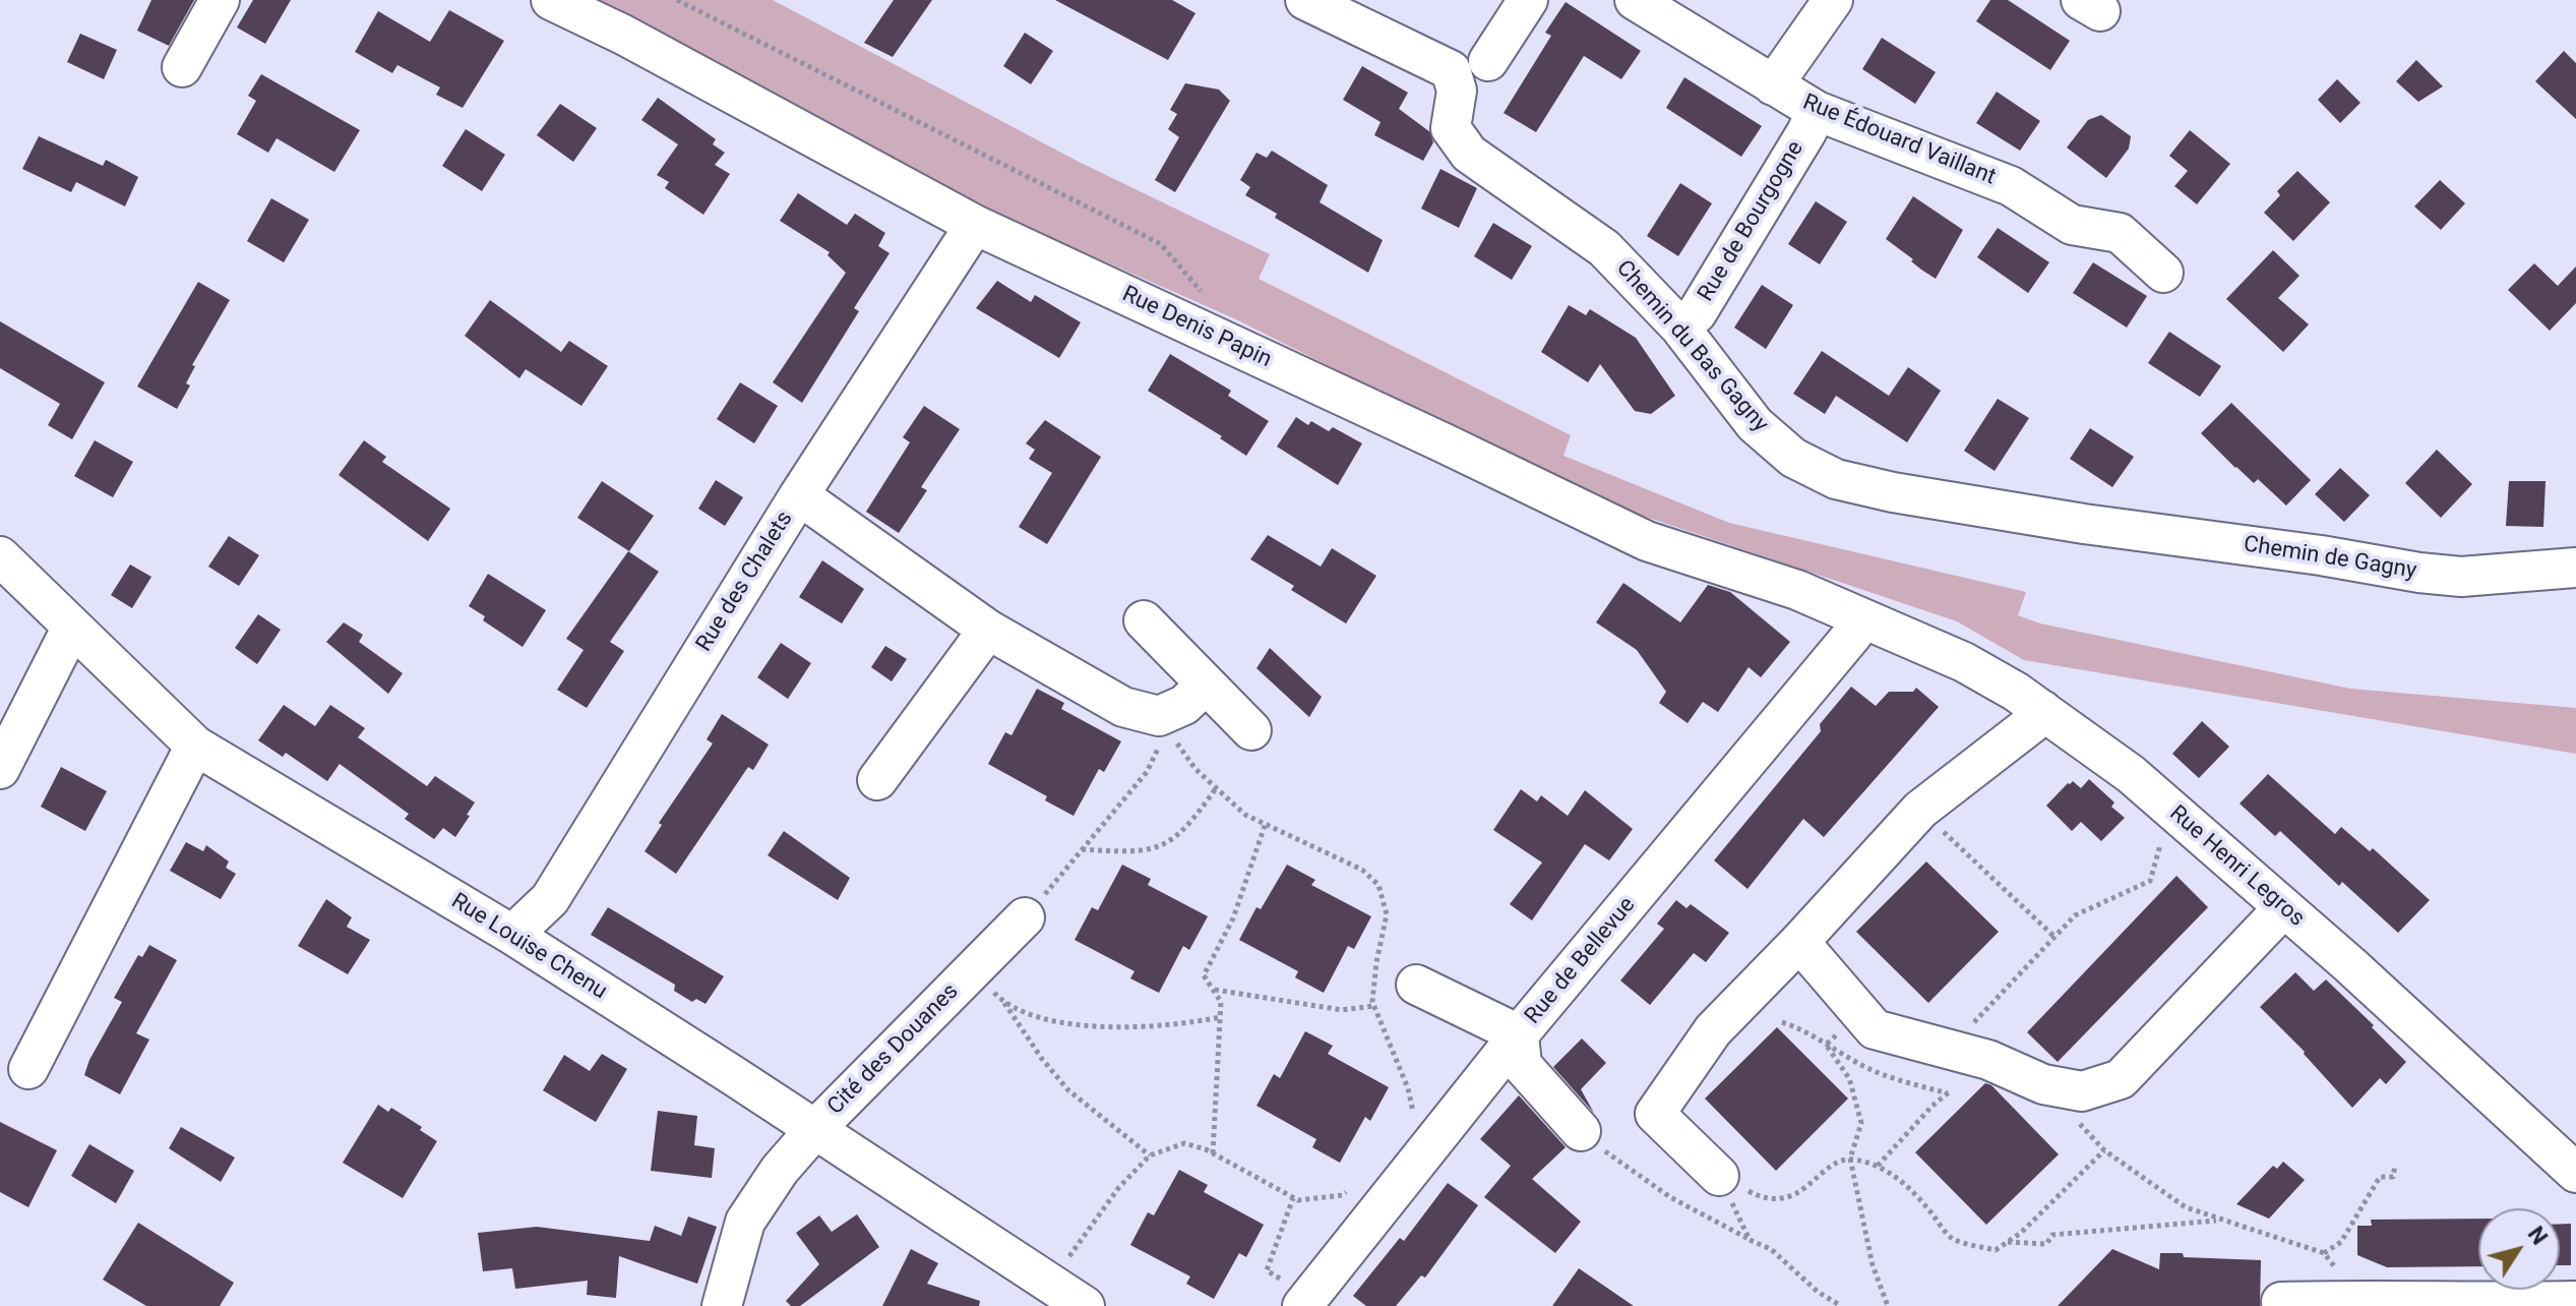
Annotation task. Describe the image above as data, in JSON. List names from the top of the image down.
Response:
{
  "streets": {
    "street": [
      "Rue Édouard Vaillant",
      "Rue de Bourgogne",
      "Rue Denis Papin",
      "Chemin du Bas Gagny",
      "Chemin de Gagny",
      "Rue des Chalets",
      "Rue Henri Legros",
      "Rue Louise Chenu",
      "Rue de Bellevue",
      "Cité des Douanes"
    ]
  },
  "crossings": [
    ["Rue Édouard Vaillant", "Rue de Bourgogne"],
    ["Rue de Bourgogne", "Chemin du Bas Gagny"],
    ["Rue Denis Papin", "Rue des Chalets"],
    ["Rue Denis Papin", "Rue Henri Legros"],
    ["Rue Denis Papin", "Rue de Bellevue"],
    ["Chemin du Bas Gagny", "Chemin de Gagny"],
    ["Rue des Chalets", "Rue Louise Chenu"],
    ["Rue Henri Legros", "Rue de Bellevue"],
    ["Rue Louise Chenu", "Cité des Douanes"]
  ],
  "north": "top right"
}
